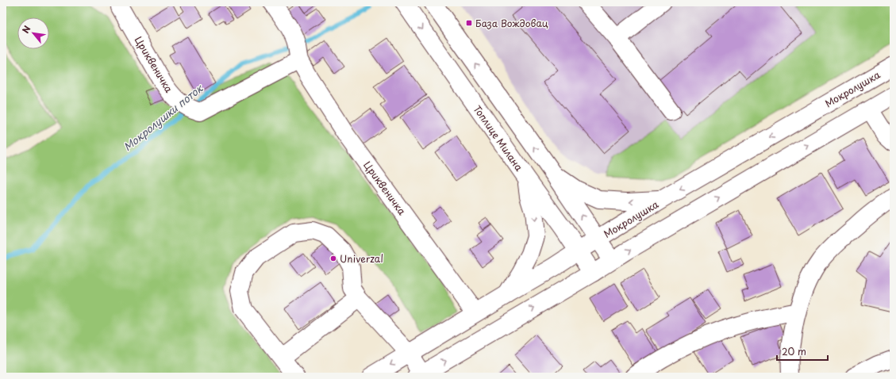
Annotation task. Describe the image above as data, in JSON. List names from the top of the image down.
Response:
{
  "streets": {
    "main road": ["Цриквеничка", "Мокролушка", "Топлице Милана"]
  },
  "crossings": [
    ["Цриквеничка", "Мокролушка"],
    ["Мокролушка", "Топлице Милана"]
  ],
  "water": ["Мокролушки поток"],
  "places": {
    "transit": ["База Вождовац"],
    "other": ["Univerzal"]
  },
  "scale_bar": "20 m",
  "north": "top left"
}
